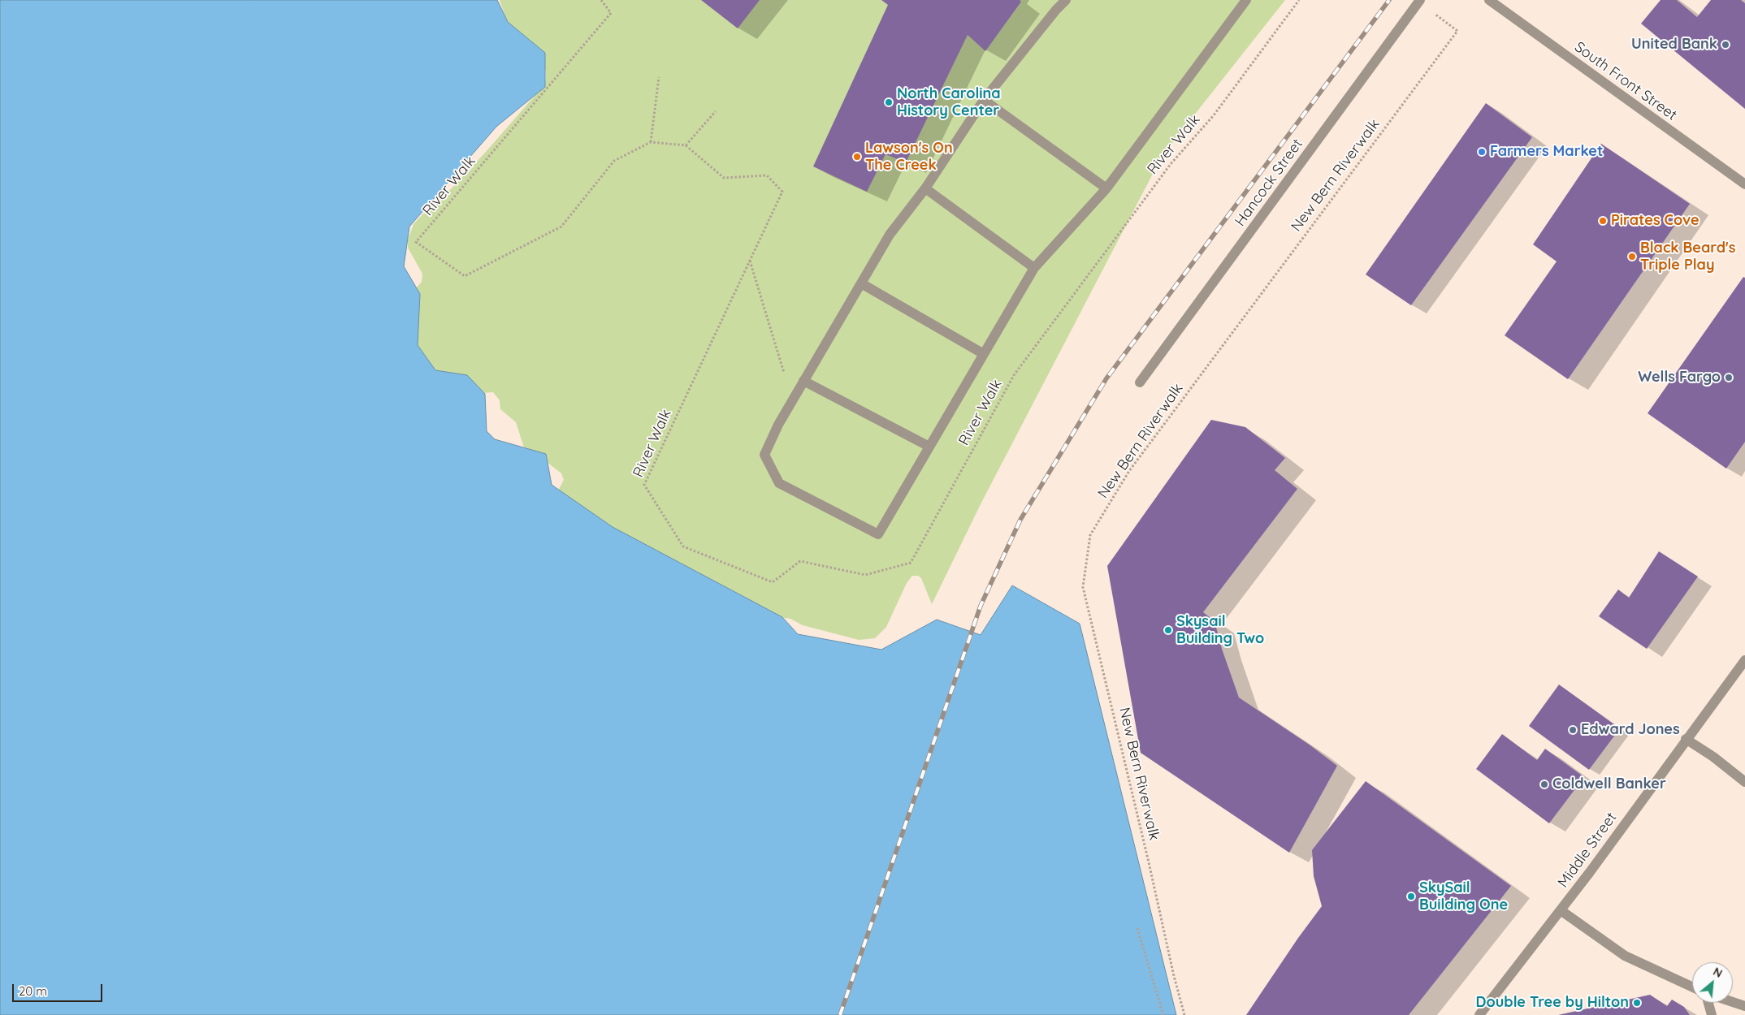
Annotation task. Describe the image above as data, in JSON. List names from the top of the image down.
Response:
{
  "streets": {
    "street": ["South Front Street", "Hancock Street", "Middle Street"],
    "path": ["River Walk", "New Bern Riverwalk"]
  },
  "places": [
    "United Bank",
    "North Carolina History Center",
    "Farmers Market",
    "Lawson's On The Creek",
    "Pirates Cove",
    "Black Beard's Triple Play",
    "Wells Fargo",
    "Skysail Building Two",
    "Edward Jones",
    "Coldwell Banker",
    "SkySail Building One",
    "Double Tree by Hilton"
  ],
  "scale_bar": "20 m",
  "north": "top right"
}
